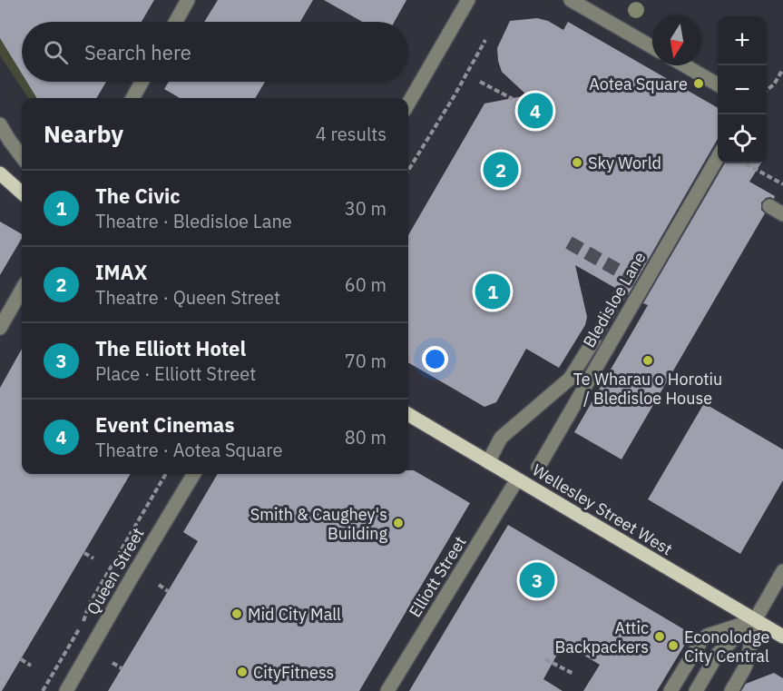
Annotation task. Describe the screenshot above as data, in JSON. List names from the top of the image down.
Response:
{
  "streets": {
    "main road": ["Wellesley Street West"],
    "street": ["Bledisloe Lane", "Queen Street", "Elliott Street"]
  },
  "crossings": [
    ["Wellesley Street West", "Elliott Street"]
  ],
  "places": [
    "Aotea Square",
    "Sky World",
    "Te Wharau o Horotiu / Bledisloe House",
    "Smith & Caughey's Building",
    "Mid City Mall",
    "Attic Backpackers",
    "Econolodge City Central",
    "CityFitness"
  ],
  "north": "bottom",
  "page": {
    "map_buttons": ["+", "−"],
    "search": "Search here",
    "pins": [
      "4",
      "2",
      "1",
      "3"
    ],
    "heading": ["Nearby", "4 results"],
    "list": [
      {
        "mark": "1",
        "name": "The Civic",
        "note": "Theatre · Bledisloe Lane",
        "value": "30 m"
      },
      {
        "mark": "2",
        "name": "IMAX",
        "note": "Theatre · Queen Street",
        "value": "60 m"
      },
      {
        "mark": "3",
        "name": "The Elliott Hotel",
        "note": "Place · Elliott Street",
        "value": "70 m"
      },
      {
        "mark": "4",
        "name": "Event Cinemas",
        "note": "Theatre · Aotea Square",
        "value": "80 m"
      }
    ]
  }
}
